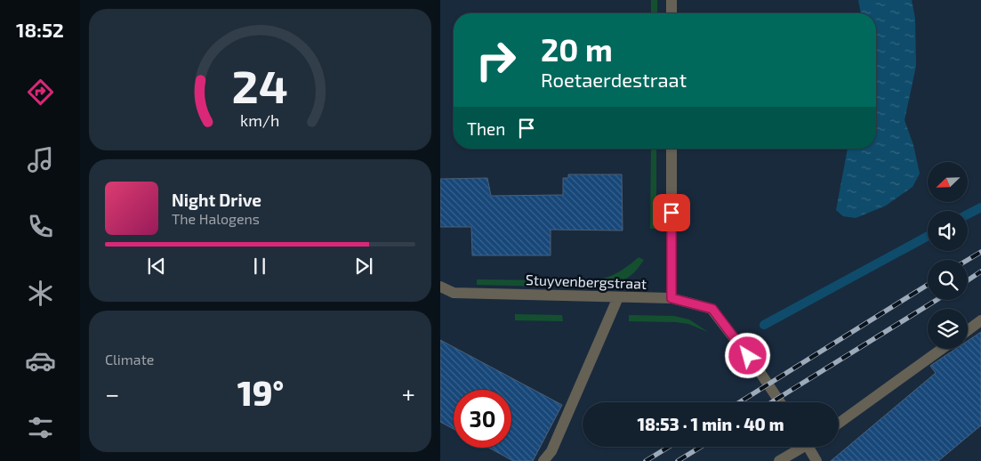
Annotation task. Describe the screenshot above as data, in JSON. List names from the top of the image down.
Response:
{
  "streets": {
    "street": ["Stuyvenbergstraat"]
  },
  "north": "bottom left",
  "page": {
    "tabs": "18:52",
    "turn": ["20 m", "Roetaerdestraat"],
    "then": "Then",
    "song": ["Night Drive", "The Halogens"],
    "tile": "Climate",
    "heat": ["−", "19°", "+"],
    "limit": "30",
    "trip": "18:53 · 1 min · 40 m",
    "gauge": ["24", "km/h"]
  }
}
